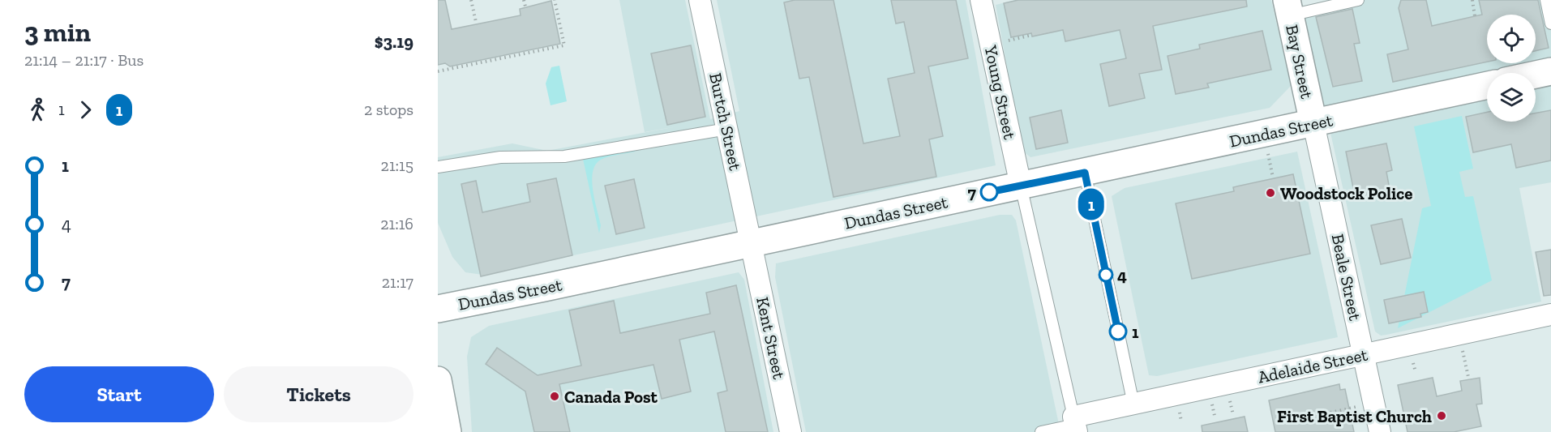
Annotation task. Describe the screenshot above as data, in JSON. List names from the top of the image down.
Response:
{
  "streets": {
    "main road": ["Bay Street", "Dundas Street"],
    "street": [
      "Young Street",
      "Burtch Street",
      "Beale Street",
      "Kent Street",
      "Adelaide Street"
    ]
  },
  "crossings": [
    ["Bay Street", "Dundas Street"],
    ["Bay Street", "Beale Street"],
    ["Young Street", "Dundas Street"],
    ["Burtch Street", "Dundas Street"],
    ["Burtch Street", "Kent Street"],
    ["Dundas Street", "Beale Street"],
    ["Dundas Street", "Kent Street"],
    ["Beale Street", "Adelaide Street"]
  ],
  "places": [
    "7",
    "Woodstock Police",
    "4",
    "1",
    "Canada Post",
    "First Baptist Church"
  ],
  "lines": ["bus line 1"],
  "page": {
    "heading": ["3 min", "21:14 – 21:17 · Bus", "$3.19"],
    "on_map": "1",
    "legs": ["1", "1", "2 stops"],
    "list": [
      {
        "name": "1",
        "value": "21:15"
      },
      {
        "name": "4",
        "value": "21:16"
      },
      {
        "name": "7",
        "value": "21:17"
      }
    ],
    "buttons": ["Start", "Tickets"]
  }
}
